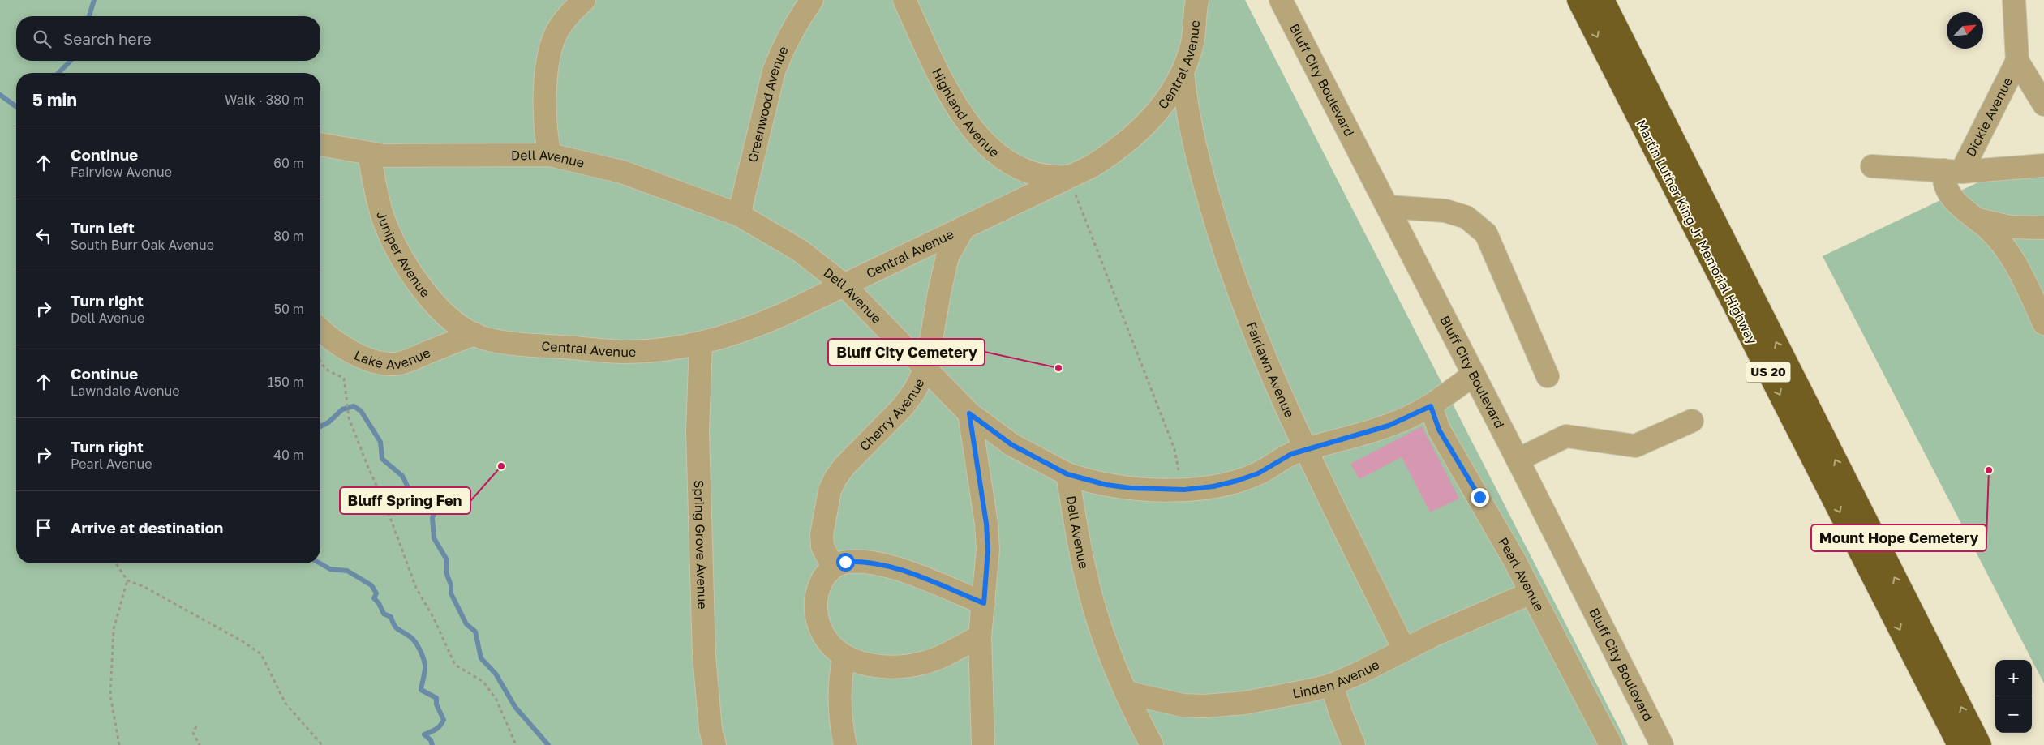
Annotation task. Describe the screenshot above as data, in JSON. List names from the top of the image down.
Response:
{
  "streets": {
    "highway": ["Martin Luther King Jr Memorial Highway", "US 20"],
    "street": [
      "Central Avenue",
      "Bluff City Boulevard",
      "Greenwood Avenue",
      "Highland Avenue",
      "Dickie Avenue",
      "Dell Avenue",
      "Juniper Avenue",
      "Lake Avenue",
      "Fairlawn Avenue",
      "Cherry Avenue",
      "Spring Grove Avenue",
      "Pearl Avenue",
      "Linden Avenue"
    ]
  },
  "crossings": [
    ["Central Avenue", "Highland Avenue"],
    ["Central Avenue", "Dell Avenue"],
    ["Central Avenue", "Juniper Avenue"],
    ["Central Avenue", "Lake Avenue"],
    ["Central Avenue", "Fairlawn Avenue"],
    ["Central Avenue", "Cherry Avenue"],
    ["Central Avenue", "Spring Grove Avenue"],
    ["Greenwood Avenue", "Dell Avenue"],
    ["Dell Avenue", "Juniper Avenue"],
    ["Dell Avenue", "Cherry Avenue"],
    ["Dell Avenue", "Linden Avenue"],
    ["Juniper Avenue", "Lake Avenue"],
    ["Fairlawn Avenue", "Linden Avenue"],
    ["Pearl Avenue", "Linden Avenue"]
  ],
  "places": ["Bluff City Cemetery", "Bluff Spring Fen", "Mount Hope Cemetery"],
  "north": "top right",
  "page": {
    "search": "Search here",
    "heading": ["5 min", "Walk · 380 m"],
    "list": [
      ["Continue", "Fairview Avenue", "60 m"],
      ["Turn left", "South Burr Oak Avenue", "80 m"],
      ["Turn right", "Dell Avenue", "50 m"],
      ["Continue", "Lawndale Avenue", "150 m"],
      ["Turn right", "Pearl Avenue", "40 m"],
      "Arrive at destination"
    ],
    "map_buttons": ["+", "−"]
  }
}
